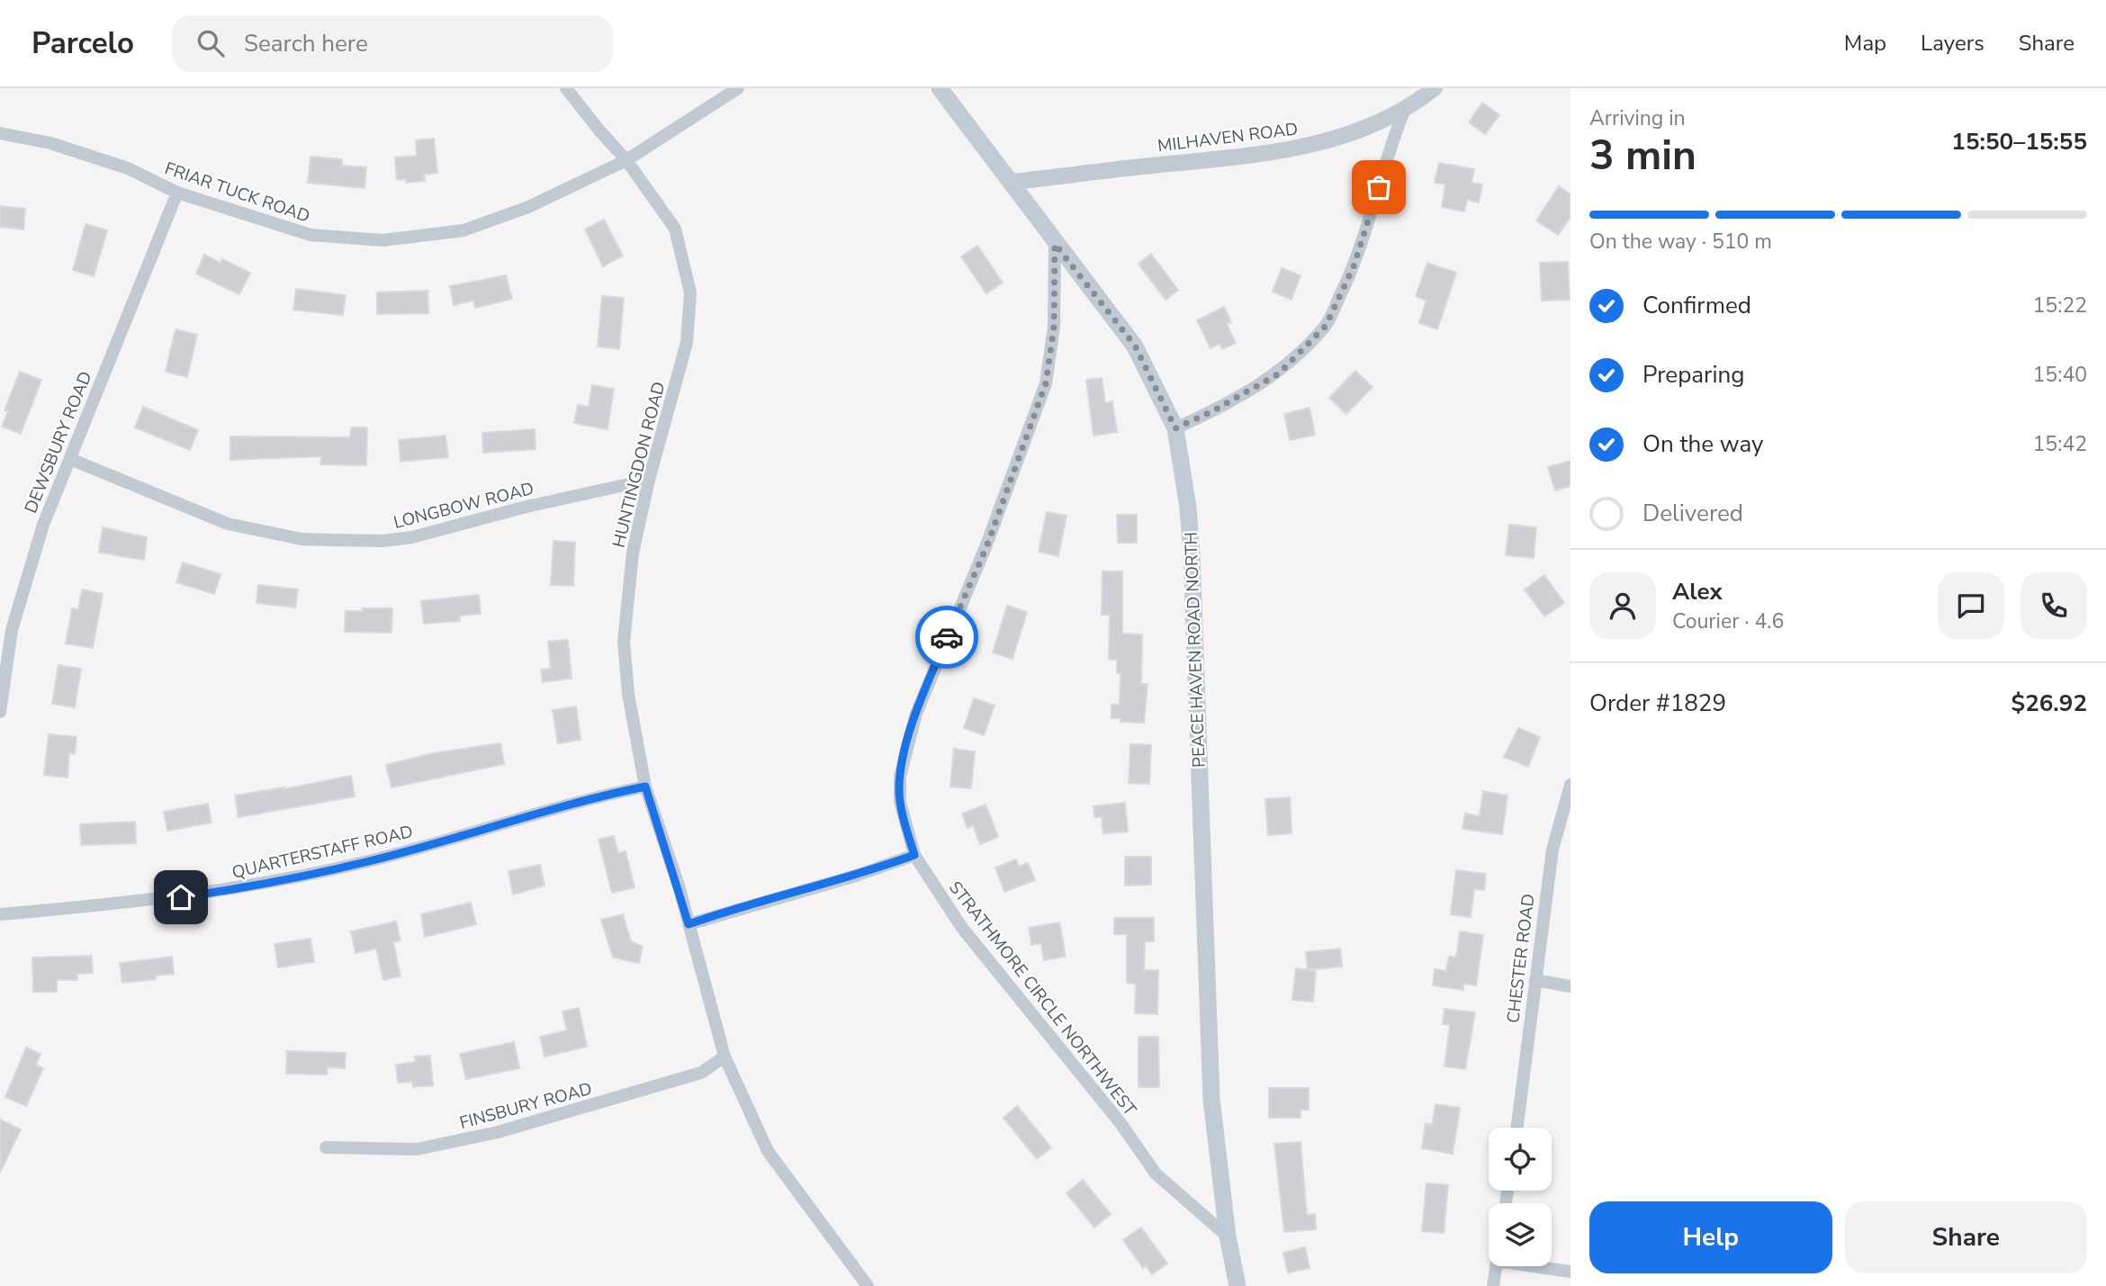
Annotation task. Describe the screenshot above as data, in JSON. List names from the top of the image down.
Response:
{
  "streets": {
    "main road": ["PEACE HAVEN ROAD NORTH"],
    "street": [
      "MILHAVEN ROAD",
      "FRIAR TUCK ROAD",
      "DEWSBURY ROAD",
      "HUNTINGDON ROAD",
      "LONGBOW ROAD",
      "QUARTERSTAFF ROAD",
      "CHESTER ROAD",
      "STRATHMORE CIRCLE NORTHWEST",
      "FINSBURY ROAD"
    ]
  },
  "crossings": [
    ["MILHAVEN ROAD", "PEACE HAVEN ROAD NORTH"],
    ["FRIAR TUCK ROAD", "DEWSBURY ROAD"],
    ["FRIAR TUCK ROAD", "HUNTINGDON ROAD"],
    ["DEWSBURY ROAD", "LONGBOW ROAD"],
    ["HUNTINGDON ROAD", "LONGBOW ROAD"],
    ["HUNTINGDON ROAD", "QUARTERSTAFF ROAD"],
    ["HUNTINGDON ROAD", "FINSBURY ROAD"],
    ["PEACE HAVEN ROAD NORTH", "STRATHMORE CIRCLE NORTHWEST"]
  ],
  "page": {
    "header": "Parcelo",
    "search": "Search here",
    "nav": ["Map", "Layers", "Share"],
    "heading": ["3 min", "Arriving in", "15:50–15:55"],
    "panel": [
      "Alex",
      "Courier · 4.6",
      "Order #1829",
      "$26.92"
    ],
    "bar": "On the way · 510 m",
    "list": [
      ["Confirmed", "15:22"],
      ["Preparing", "15:40"],
      ["On the way", "15:42"],
      "Delivered"
    ],
    "buttons": ["Help", "Share"]
  }
}
